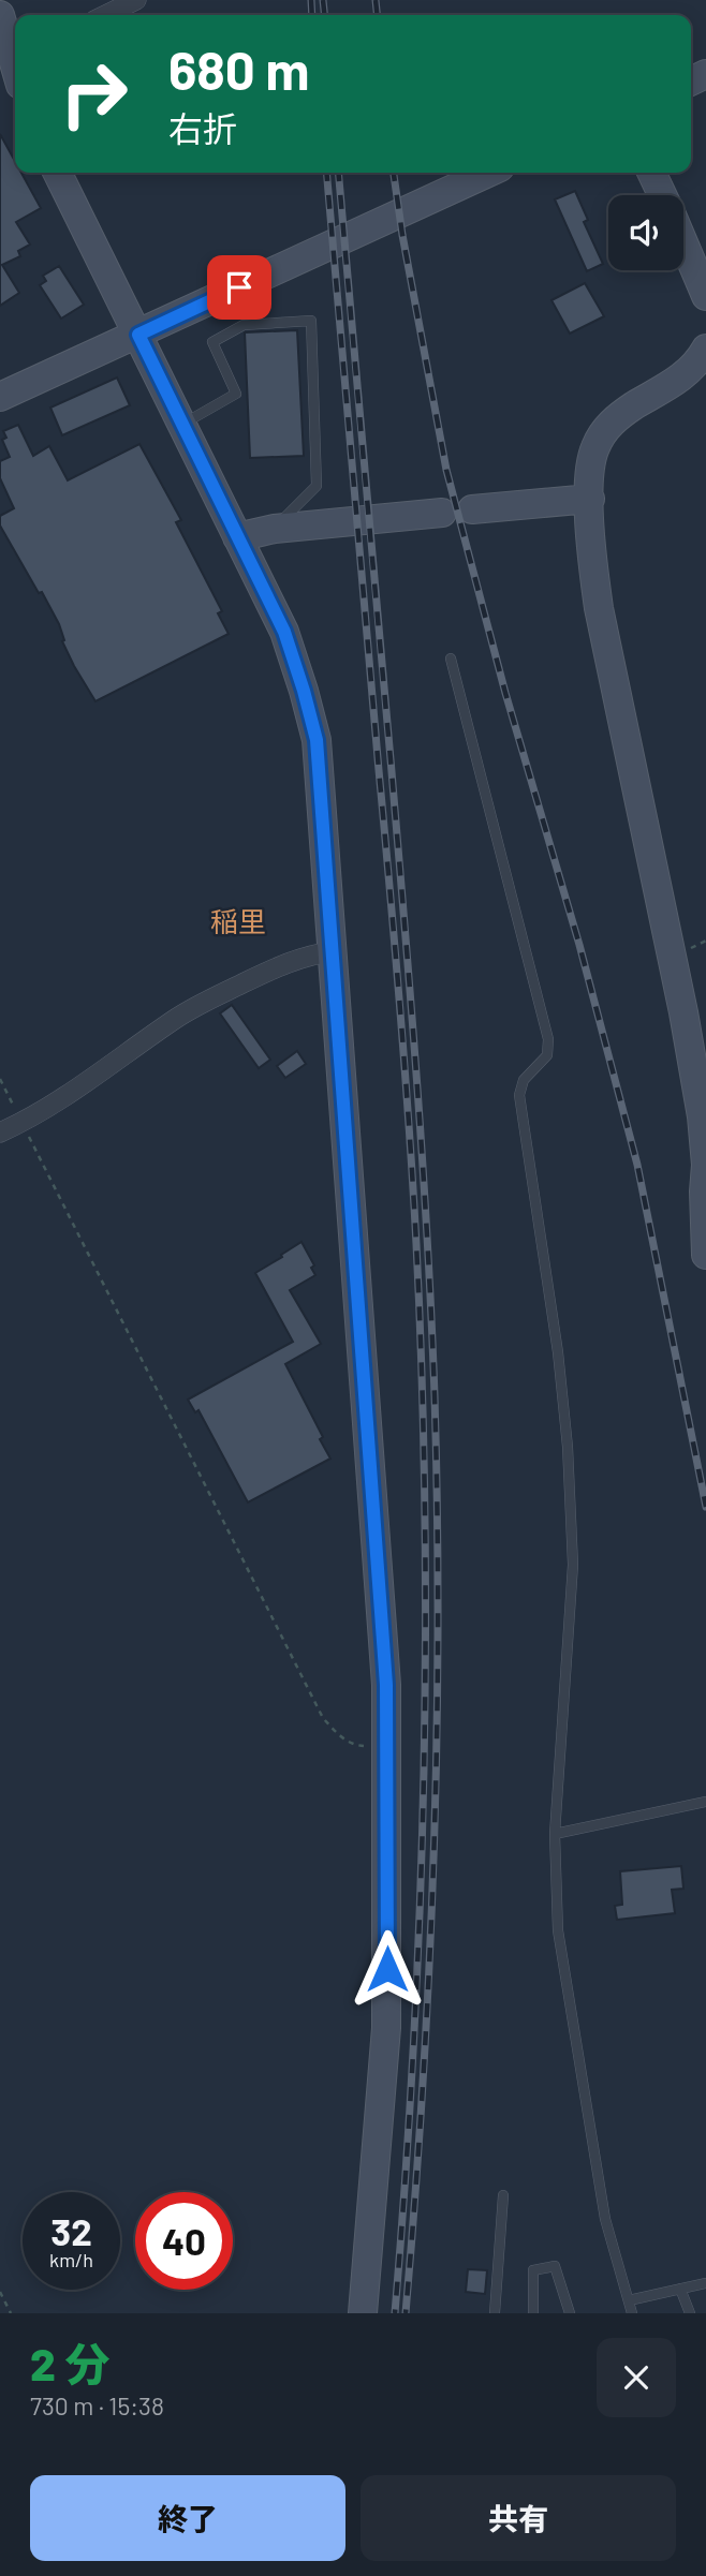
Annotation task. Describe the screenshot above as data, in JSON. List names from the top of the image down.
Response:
{
  "districts": ["稲里"],
  "page": {
    "turn": ["680 m", "右折"],
    "speed": "32 km/h",
    "limit": "40",
    "heading": ["2 分", "730 m · 15:38"],
    "buttons": ["終了", "共有"]
  }
}
